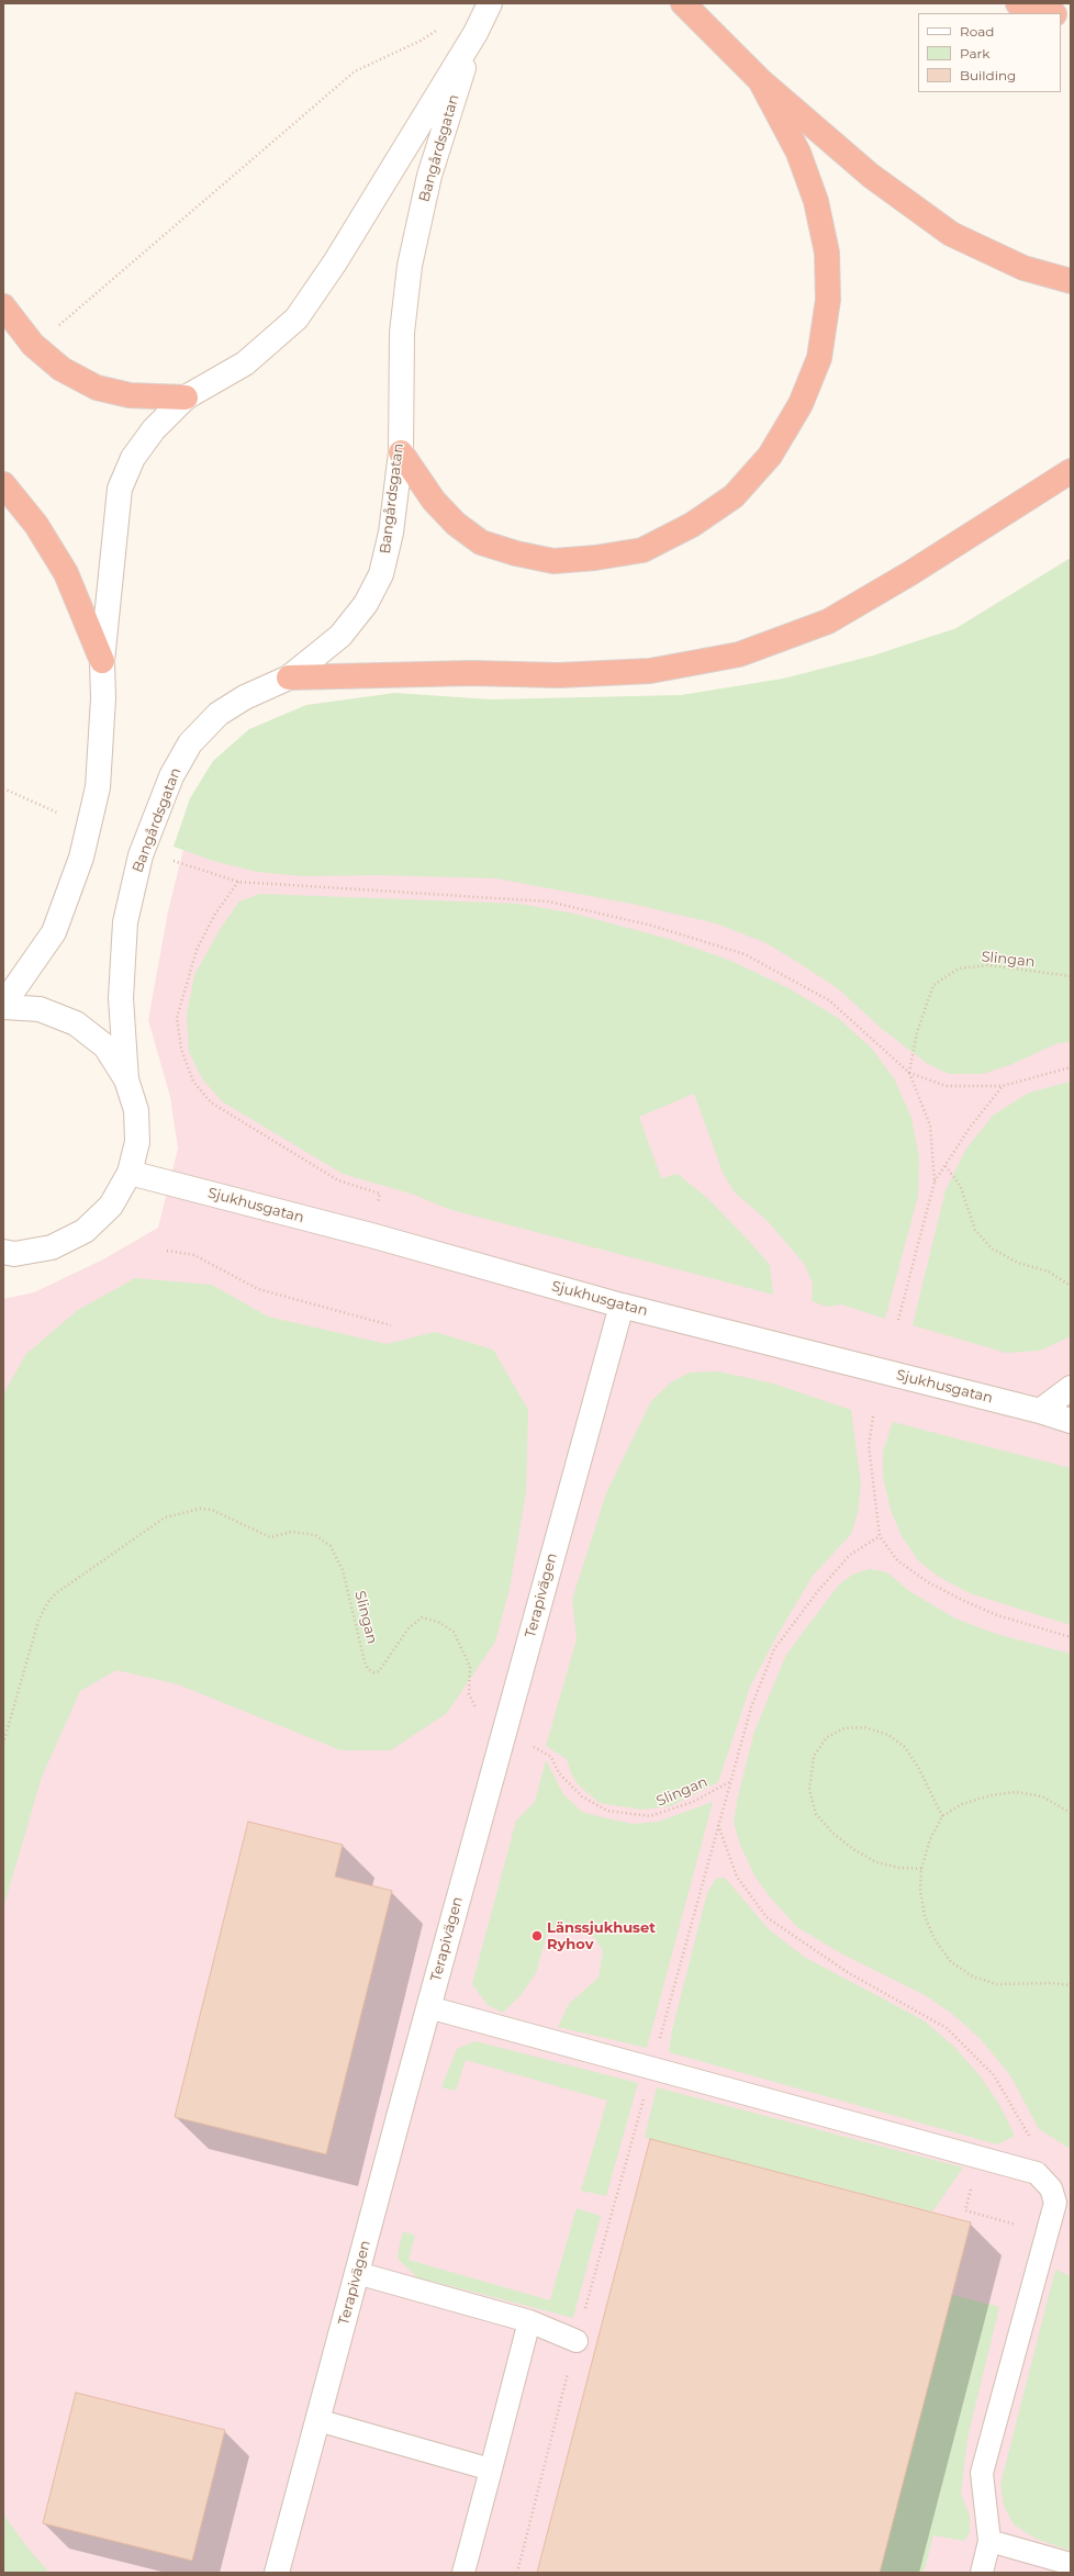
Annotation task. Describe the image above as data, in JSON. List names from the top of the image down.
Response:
{
  "streets": {
    "street": ["Bangårdsgatan", "Sjukhusgatan", "Terapivägen"],
    "path": ["Slingan"]
  },
  "crossings": [
    ["Slingan", "Terapivägen"],
    ["Sjukhusgatan", "Terapivägen"]
  ],
  "places": ["Länssjukhuset Ryhov"],
  "legend": ["Road", "Park", "Building"]
}
